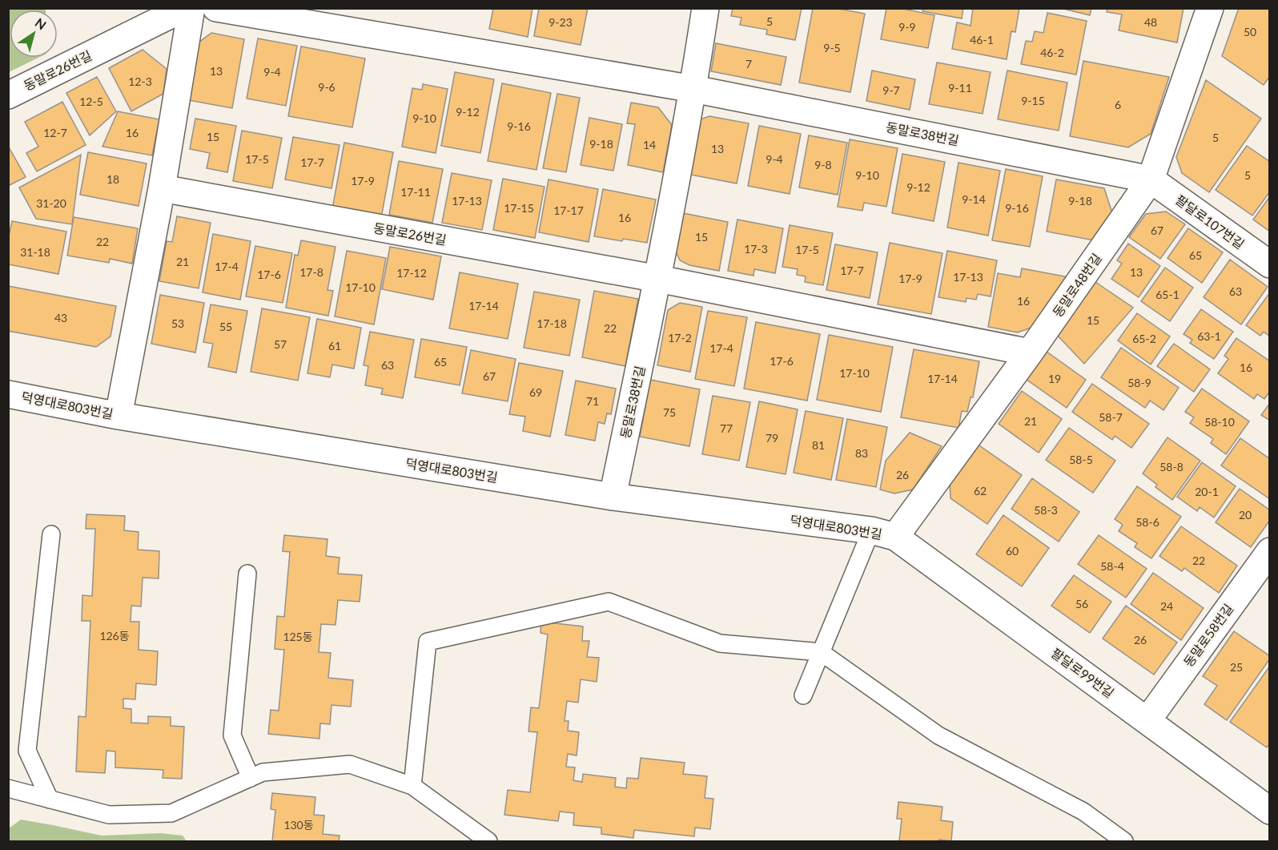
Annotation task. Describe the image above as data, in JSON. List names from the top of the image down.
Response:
{
  "streets": {
    "street": [
      "동말로26번길",
      "동말로38번길",
      "팔달로107번길",
      "동말로48번길",
      "덕영대로803번길",
      "동말로58번길",
      "팔달로99번길"
    ]
  },
  "crossings": [
    ["동말로26번길", "동말로38번길"],
    ["동말로38번길", "팔달로107번길"],
    ["동말로38번길", "동말로48번길"],
    ["동말로38번길", "덕영대로803번길"],
    ["팔달로107번길", "동말로48번길"],
    ["동말로48번길", "덕영대로803번길"],
    ["동말로48번길", "팔달로99번길"],
    ["덕영대로803번길", "팔달로99번길"],
    ["동말로58번길", "팔달로99번길"]
  ],
  "house_numbers": [
    "5",
    "9-23",
    "48",
    "9-9",
    "50",
    "46-1",
    "9-5",
    "46-2",
    "7",
    "13",
    "9-4",
    "12-3",
    "9-6",
    "9-11",
    "9-7",
    "9-15",
    "12-5",
    "6",
    "9-12",
    "9-10",
    "9-16",
    "12-7",
    "16",
    "15",
    "5",
    "9-18",
    "14",
    "13",
    "17-5",
    "9-4",
    "17-7",
    "9-8",
    "9-10",
    "5",
    "18",
    "17-9",
    "9-12",
    "17-11",
    "9-14",
    "17-13",
    "9-18",
    "31-20",
    "17-15",
    "9-16",
    "17-17",
    "16",
    "67",
    "15",
    "22",
    "17-3",
    "17-5",
    "31-18",
    "65",
    "21",
    "17-4",
    "17-7",
    "17-8",
    "13",
    "17-12",
    "17-6",
    "17-13",
    "17-9",
    "17-10",
    "63",
    "65-1",
    "16",
    "17-14",
    "43",
    "15",
    "53",
    "17-18",
    "55",
    "22",
    "63-1",
    "17-2",
    "65-2",
    "57",
    "61",
    "17-4",
    "17-6",
    "65",
    "63",
    "16",
    "17-10",
    "67",
    "17-14",
    "19",
    "58-9",
    "69",
    "71",
    "75",
    "58-7",
    "21",
    "58-10",
    "77",
    "79",
    "81",
    "83",
    "58-5",
    "58-8",
    "26",
    "62",
    "20-1",
    "58-3",
    "20",
    "58-6",
    "60",
    "22",
    "58-4",
    "56",
    "24",
    "126동",
    "125동",
    "26",
    "25",
    "130동"
  ],
  "north": "top right"
}
